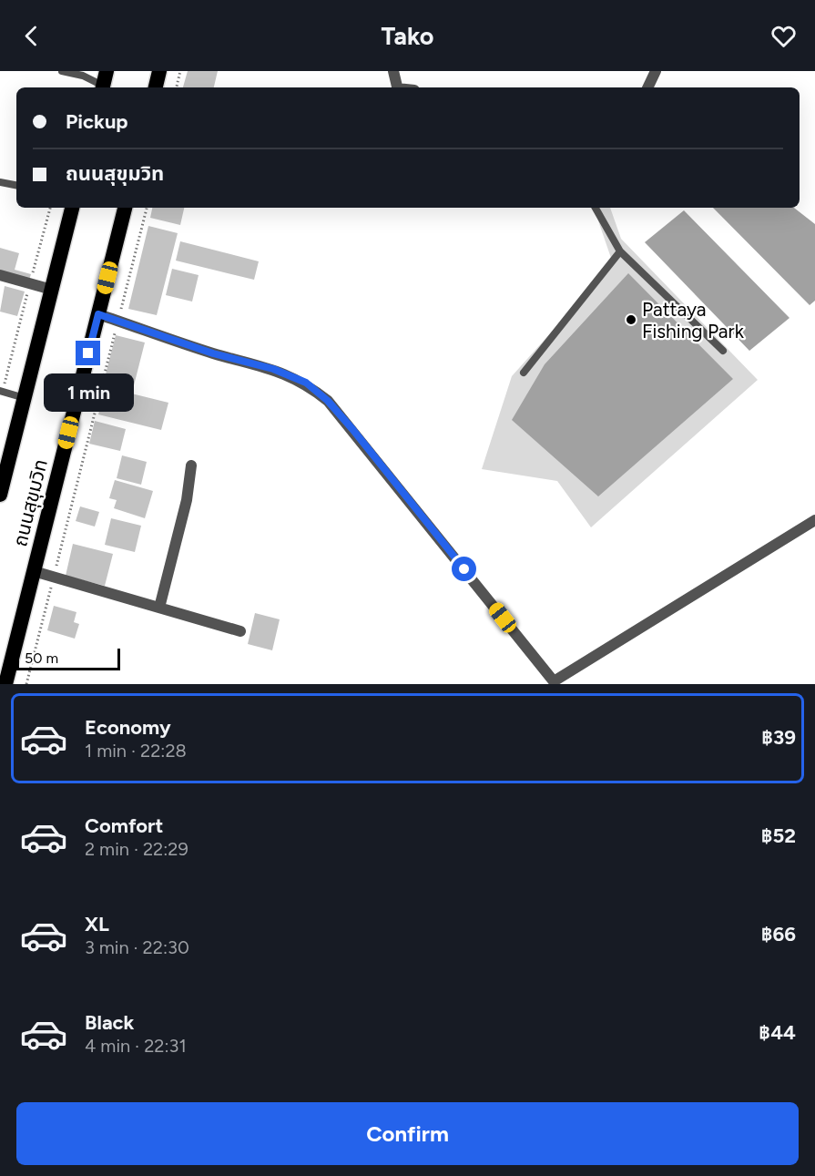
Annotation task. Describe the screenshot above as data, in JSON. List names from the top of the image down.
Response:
{
  "streets": {
    "highway": ["ถนนสุขุมวิท"]
  },
  "places": ["Pattaya Fishing Park"],
  "scale_bar": "50 m",
  "page": {
    "header": "Tako",
    "banner": ["Pickup", "ถนนสุขุมวิท"],
    "bubble": "1 min",
    "scale": "50 m",
    "list": [
      {
        "name": "Economy",
        "note": "1 min · 22:28",
        "value": "฿39"
      },
      {
        "name": "Comfort",
        "note": "2 min · 22:29",
        "value": "฿52"
      },
      {
        "name": "XL",
        "note": "3 min · 22:30",
        "value": "฿66"
      },
      {
        "name": "Black",
        "note": "4 min · 22:31",
        "value": "฿44"
      }
    ],
    "buttons": "Confirm"
  }
}
